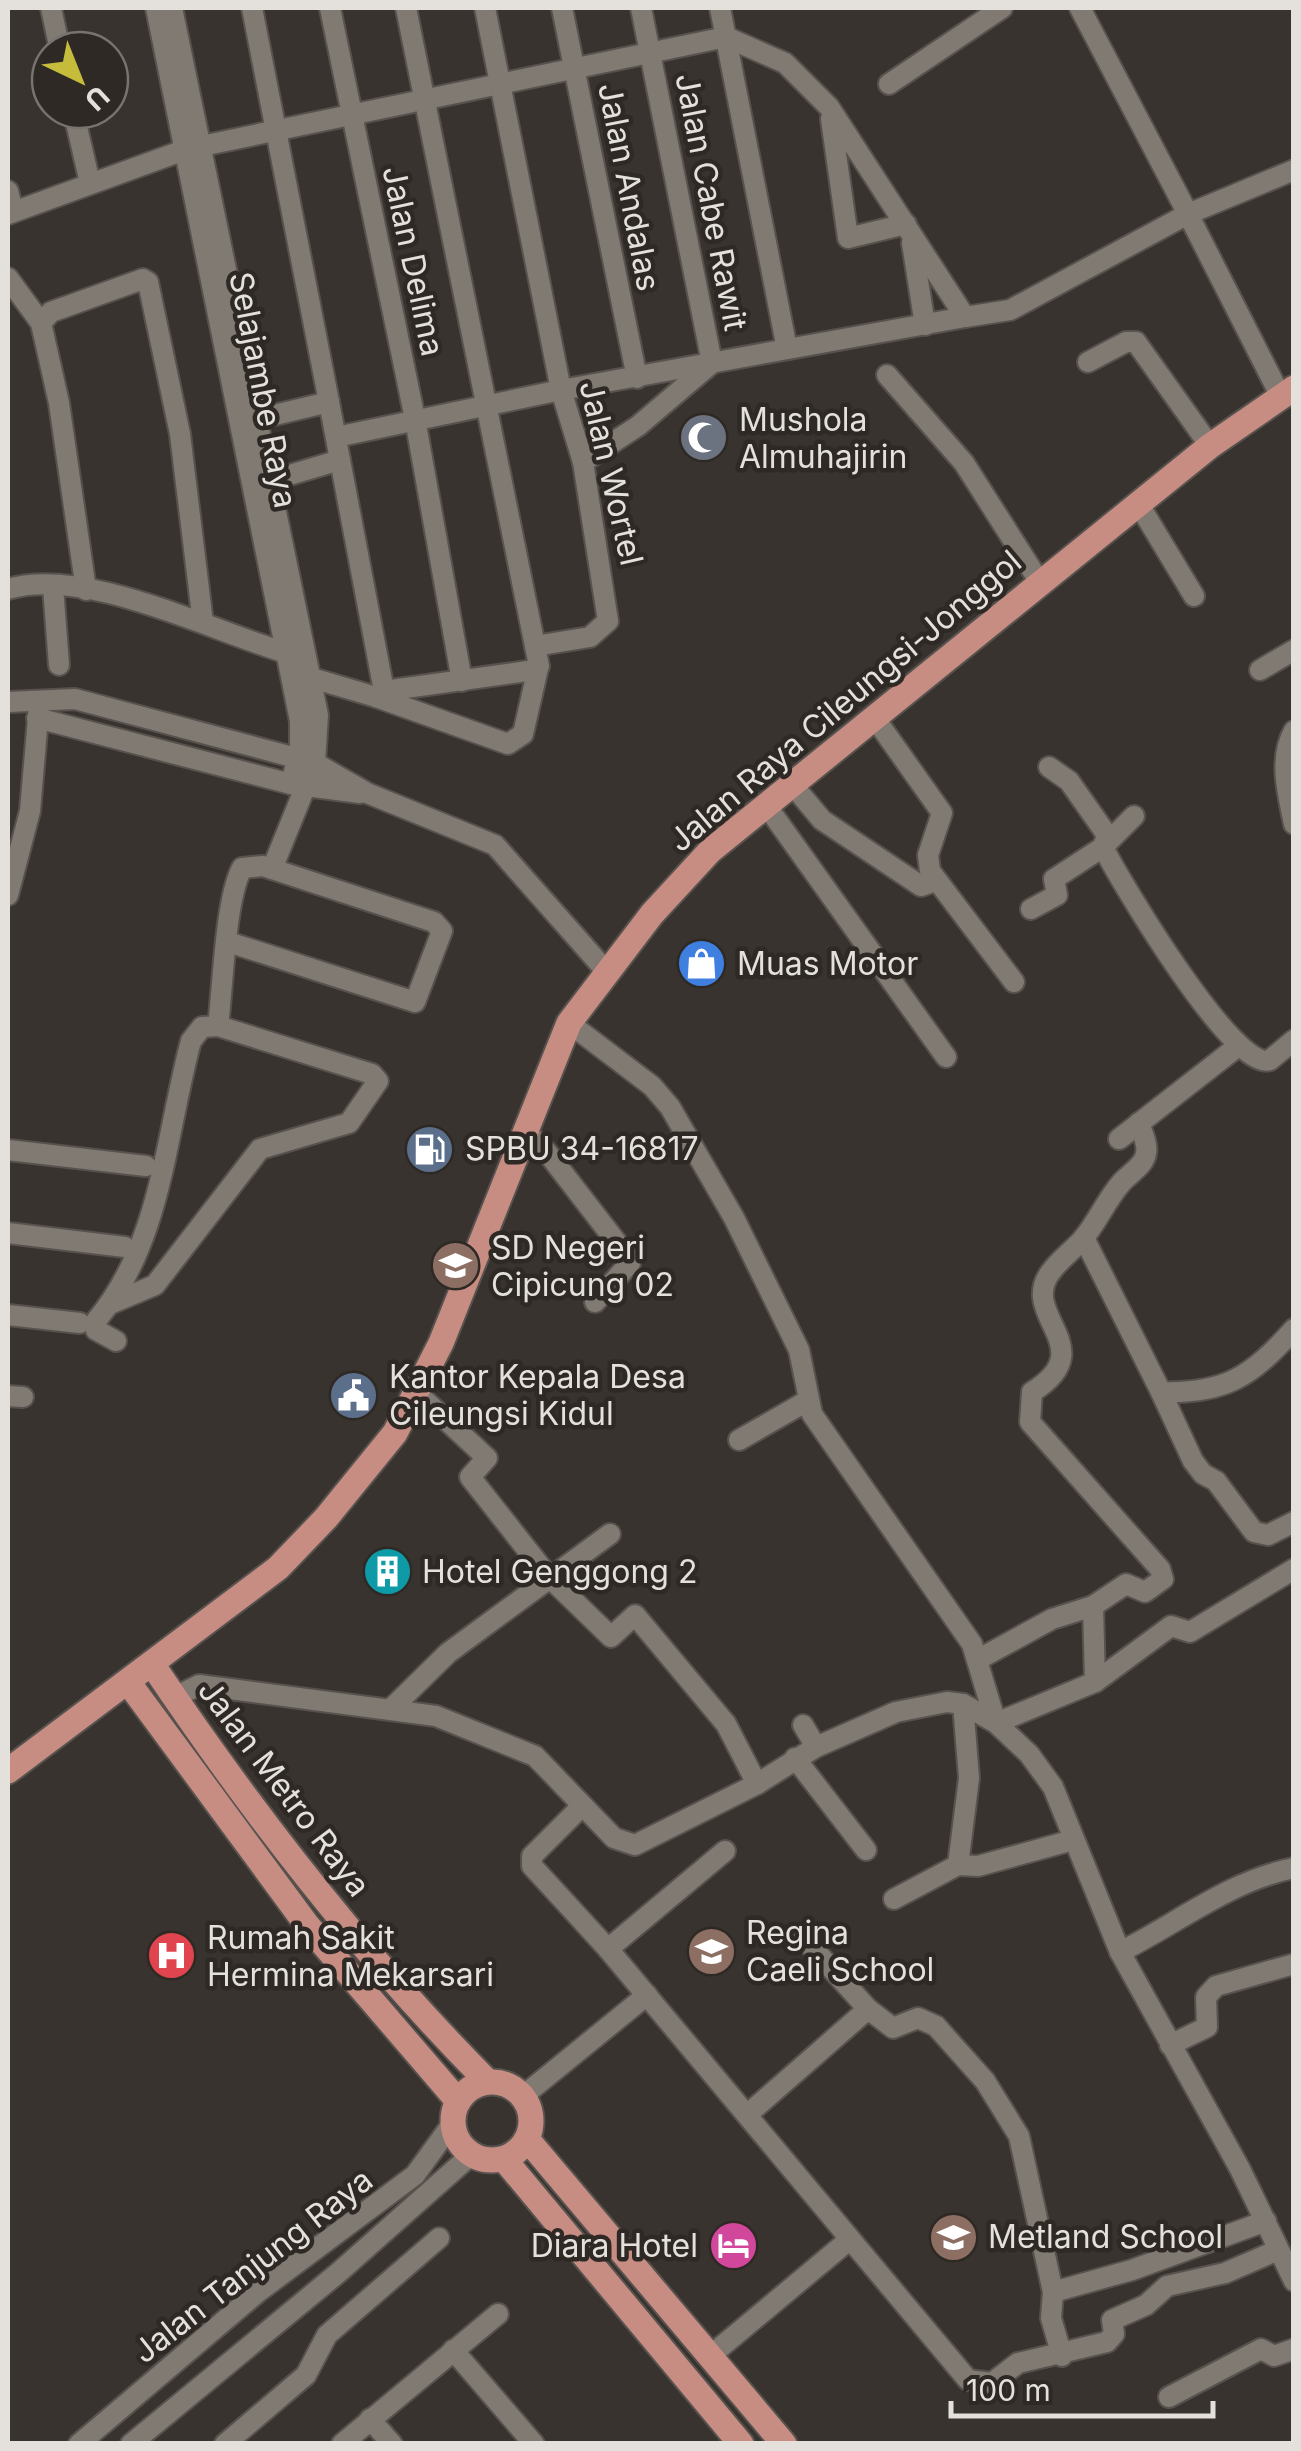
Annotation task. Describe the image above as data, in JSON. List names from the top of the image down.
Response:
{
  "streets": {
    "main road": ["Jalan Raya Cileungsi-Jonggol", "Jalan Metro Raya"],
    "street": [
      "Jalan Andalas",
      "Jalan Cabe Rawit",
      "Jalan Delima",
      "Selajambe Raya",
      "Jalan Wortel",
      "Jalan Tanjung Raya"
    ]
  },
  "crossings": [
    ["Jalan Raya Cileungsi-Jonggol", "Jalan Metro Raya"],
    ["Jalan Metro Raya", "Jalan Tanjung Raya"]
  ],
  "places": {
    "mosque": ["Mushola Almuhajirin"],
    "shop": ["Muas Motor"],
    "fuel station": ["SPBU 34-16817"],
    "school or university": ["SD Negeri Cipicung 02", "Regina Caeli School", "Metland School"],
    "public building": ["Kantor Kepala Desa Cileungsi Kidul"],
    "building": ["Hotel Genggong 2"],
    "hospital": ["Rumah Sakit Hermina Mekarsari"],
    "hotel": ["Diara Hotel"]
  },
  "scale_bar": "100 m",
  "north": "bottom right"
}
